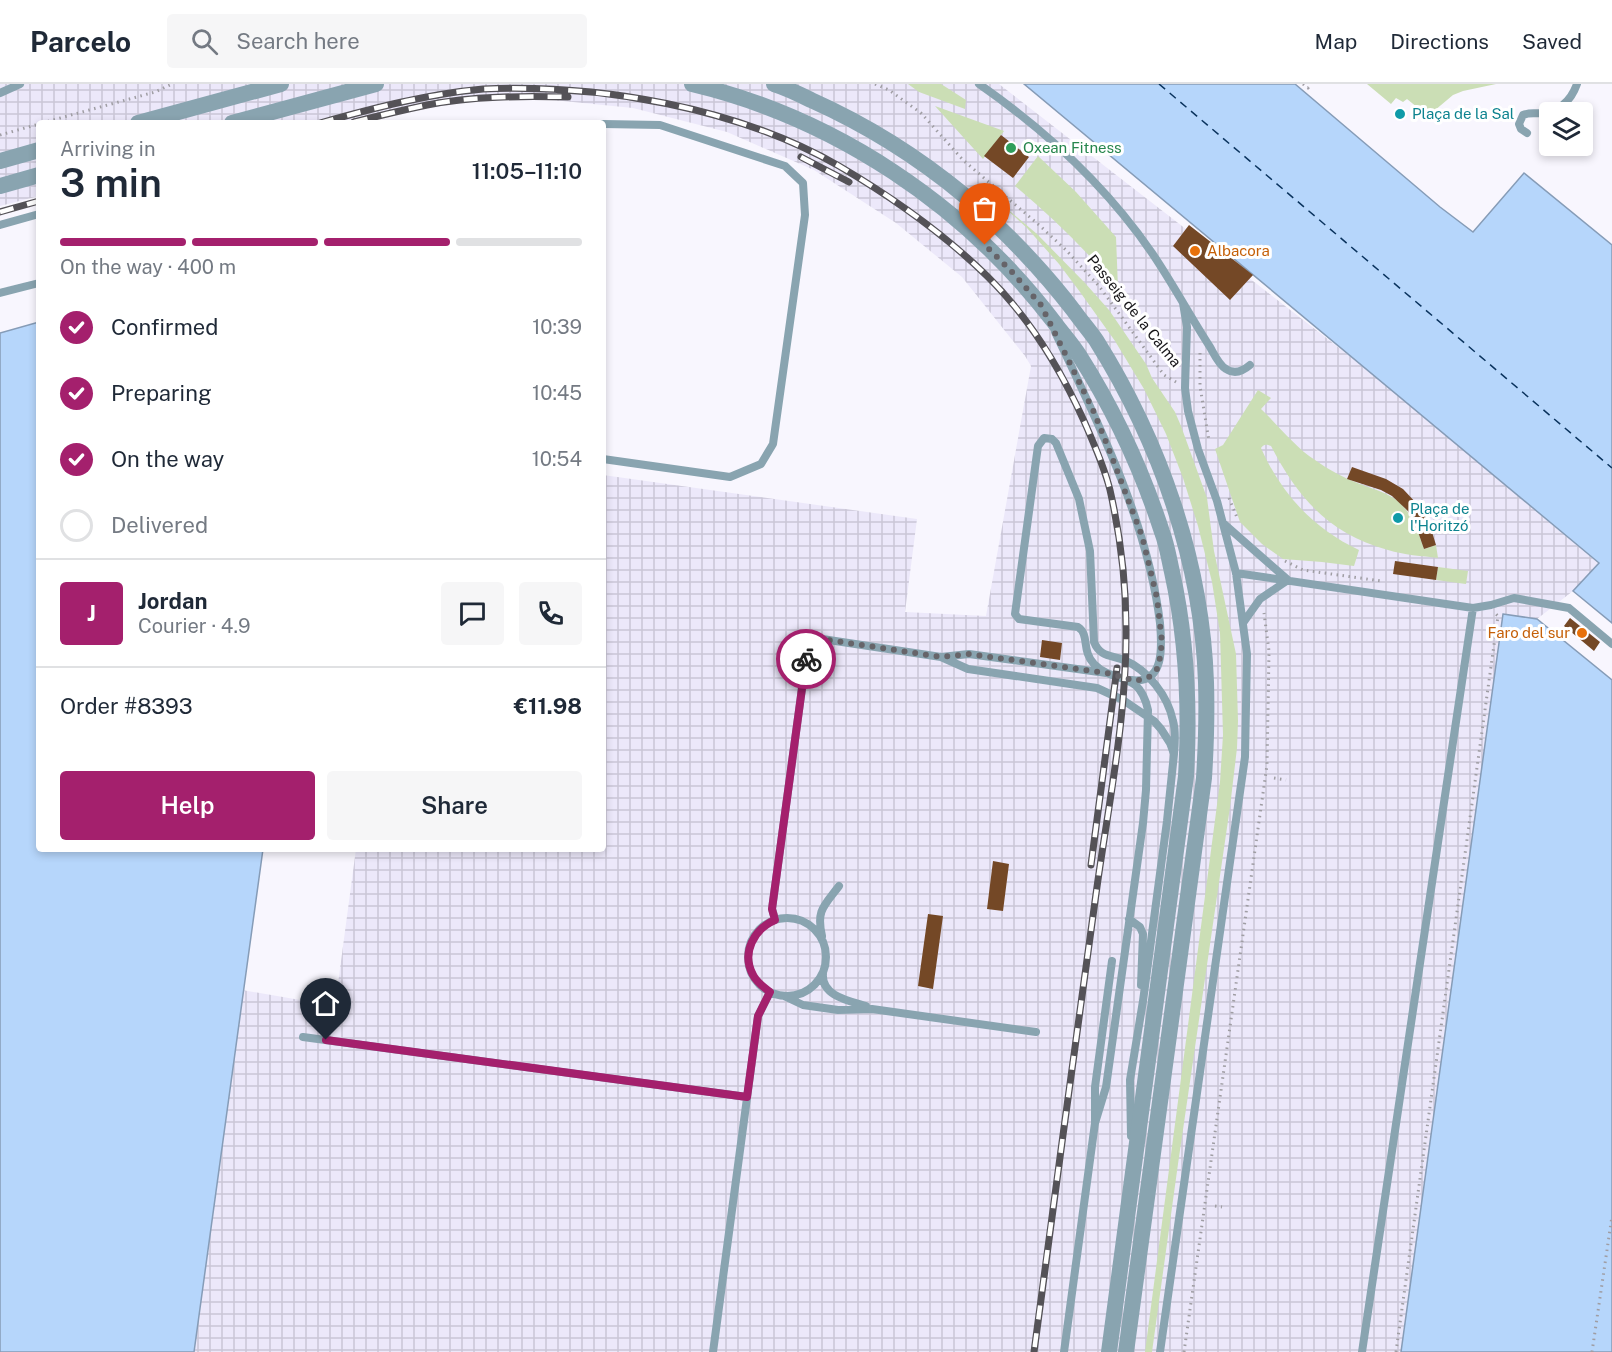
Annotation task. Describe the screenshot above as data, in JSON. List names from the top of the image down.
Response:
{
  "streets": {
    "path": ["Passeig de la Calma"]
  },
  "places": [
    "Plaça de la Sal",
    "Oxean Fitness",
    "Albacora",
    "Plaça de l'Horitzó",
    "Faro del sur"
  ],
  "page": {
    "header": "Parcelo",
    "search": "Search here",
    "nav": ["Map", "Directions", "Saved"],
    "heading": ["3 min", "Arriving in", "11:05–11:10"],
    "panel": [
      "Jordan",
      "Courier · 4.9",
      "Order #8393",
      "€11.98"
    ],
    "bar": "On the way · 400 m",
    "list": [
      ["Confirmed", "10:39"],
      ["Preparing", "10:45"],
      ["On the way", "10:54"],
      "Delivered"
    ],
    "round": "J",
    "buttons": ["Help", "Share"]
  }
}
